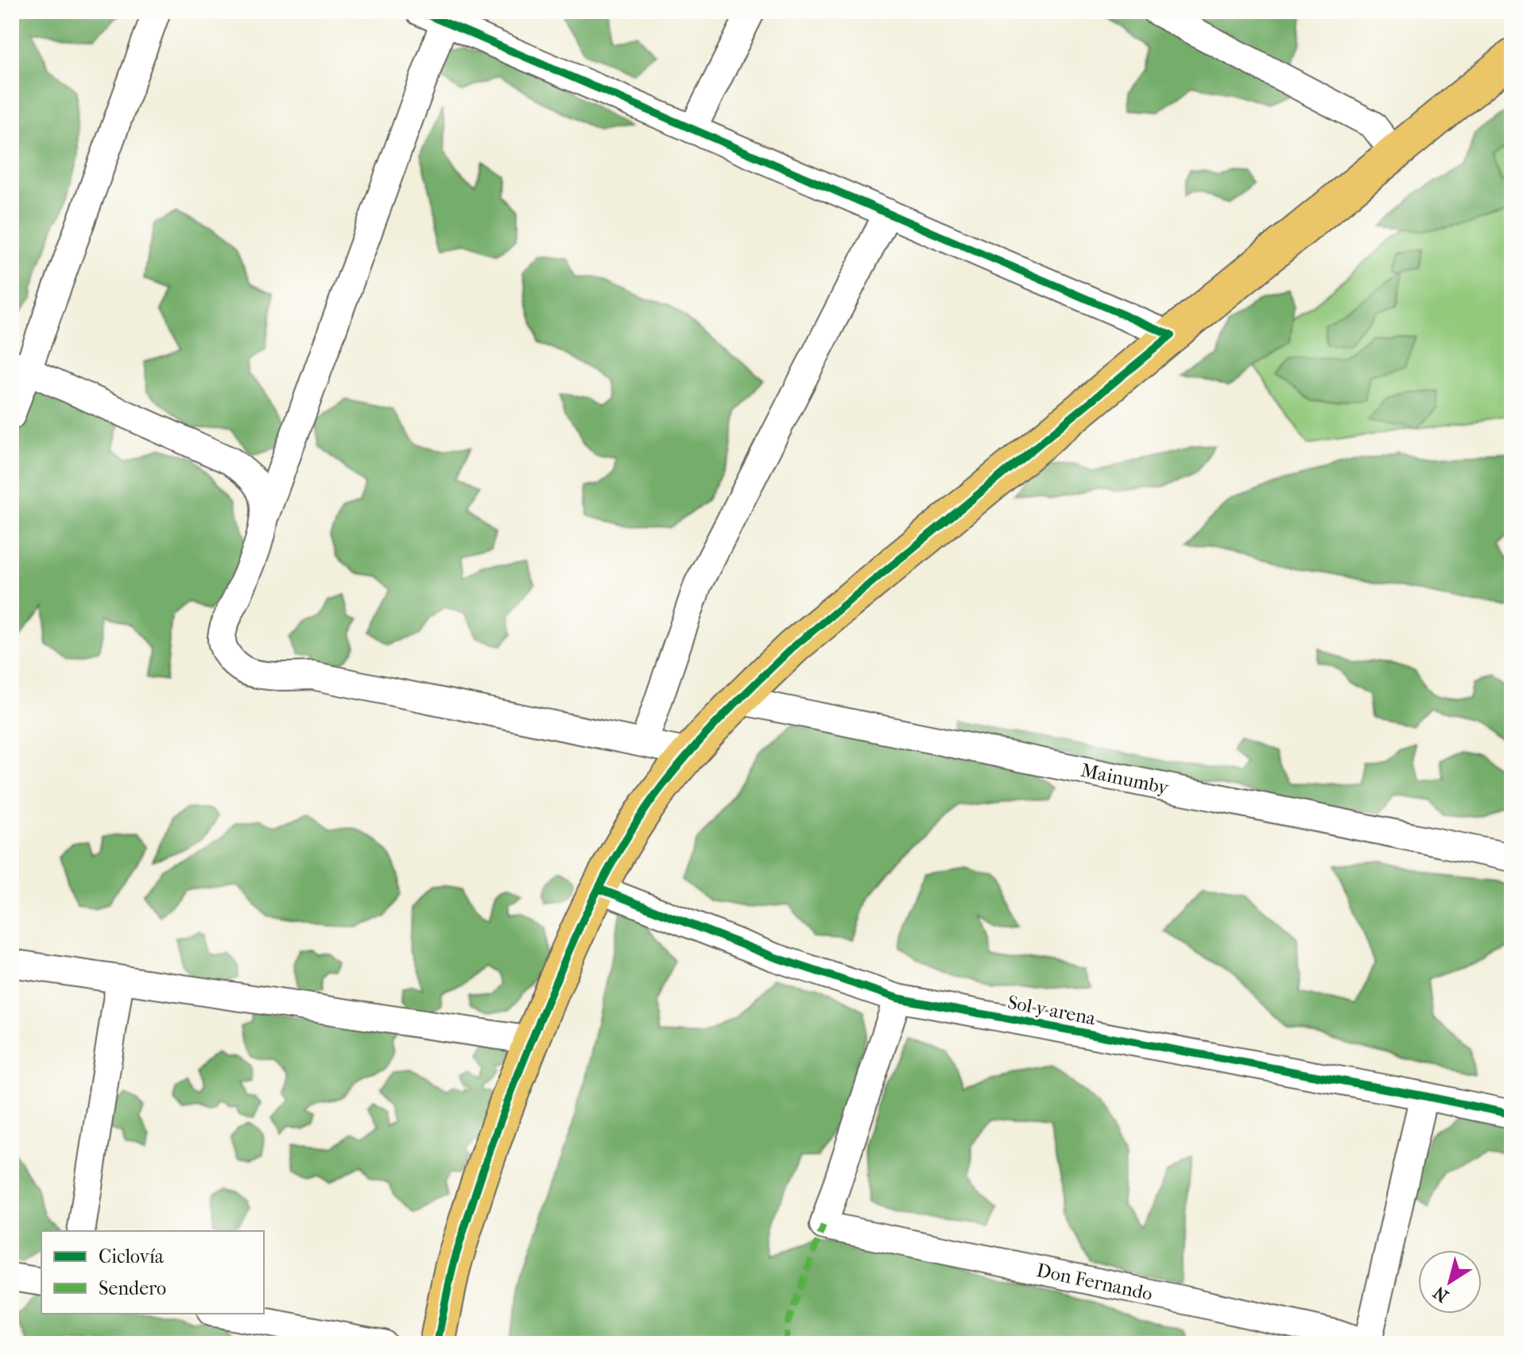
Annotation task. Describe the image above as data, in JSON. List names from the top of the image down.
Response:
{
  "streets": {
    "street": ["Mainumby", "Sol y arena", "Don Fernando"]
  },
  "crossings": [
    ["Sol y arena", "Don Fernando"]
  ],
  "legend": ["Ciclovía", "Sendero"],
  "north": "bottom left"
}
